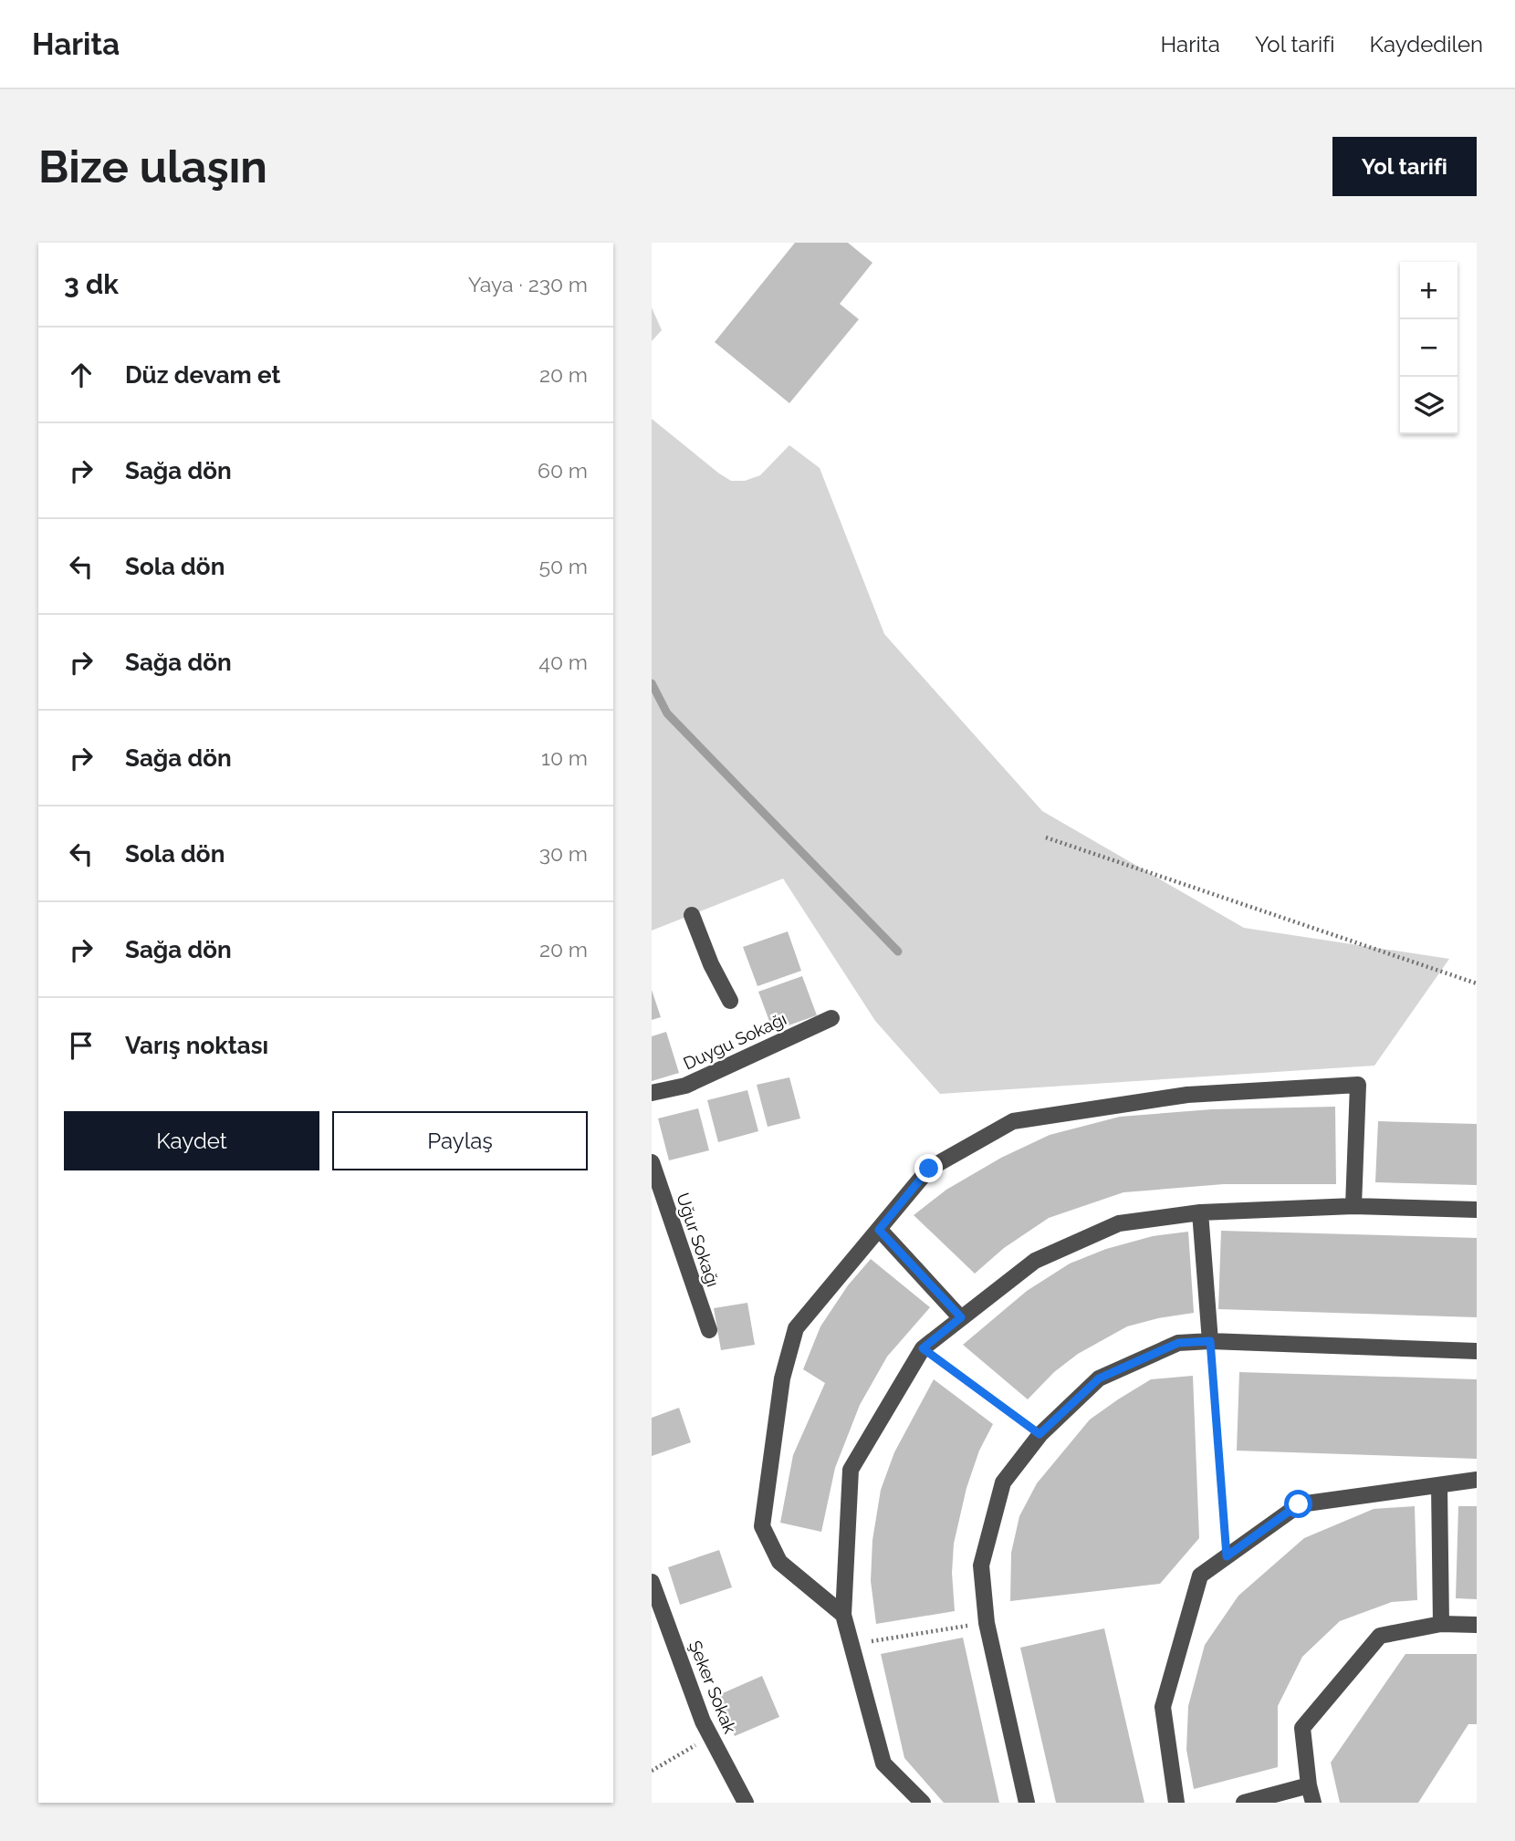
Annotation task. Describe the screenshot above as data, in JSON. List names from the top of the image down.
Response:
{
  "streets": {
    "street": ["Duygu Sokağı", "Uğur Sokağı", "Şeker Sokak"]
  },
  "page": {
    "header": "Harita",
    "nav": ["Harita", "Yol tarifi", "Kaydedilen"],
    "buttons": [
      "Yol tarifi",
      ["Kaydet", "Paylaş"]
    ],
    "title": "Bize ulaşın",
    "heading": ["3 dk", "Yaya · 230 m"],
    "map_buttons": ["+", "−"],
    "list": [
      ["Düz devam et", "20 m"],
      ["Sağa dön", "60 m"],
      ["Sola dön", "50 m"],
      ["Sağa dön", "40 m"],
      ["Sağa dön", "10 m"],
      ["Sola dön", "30 m"],
      ["Sağa dön", "20 m"],
      "Varış noktası"
    ]
  }
}
